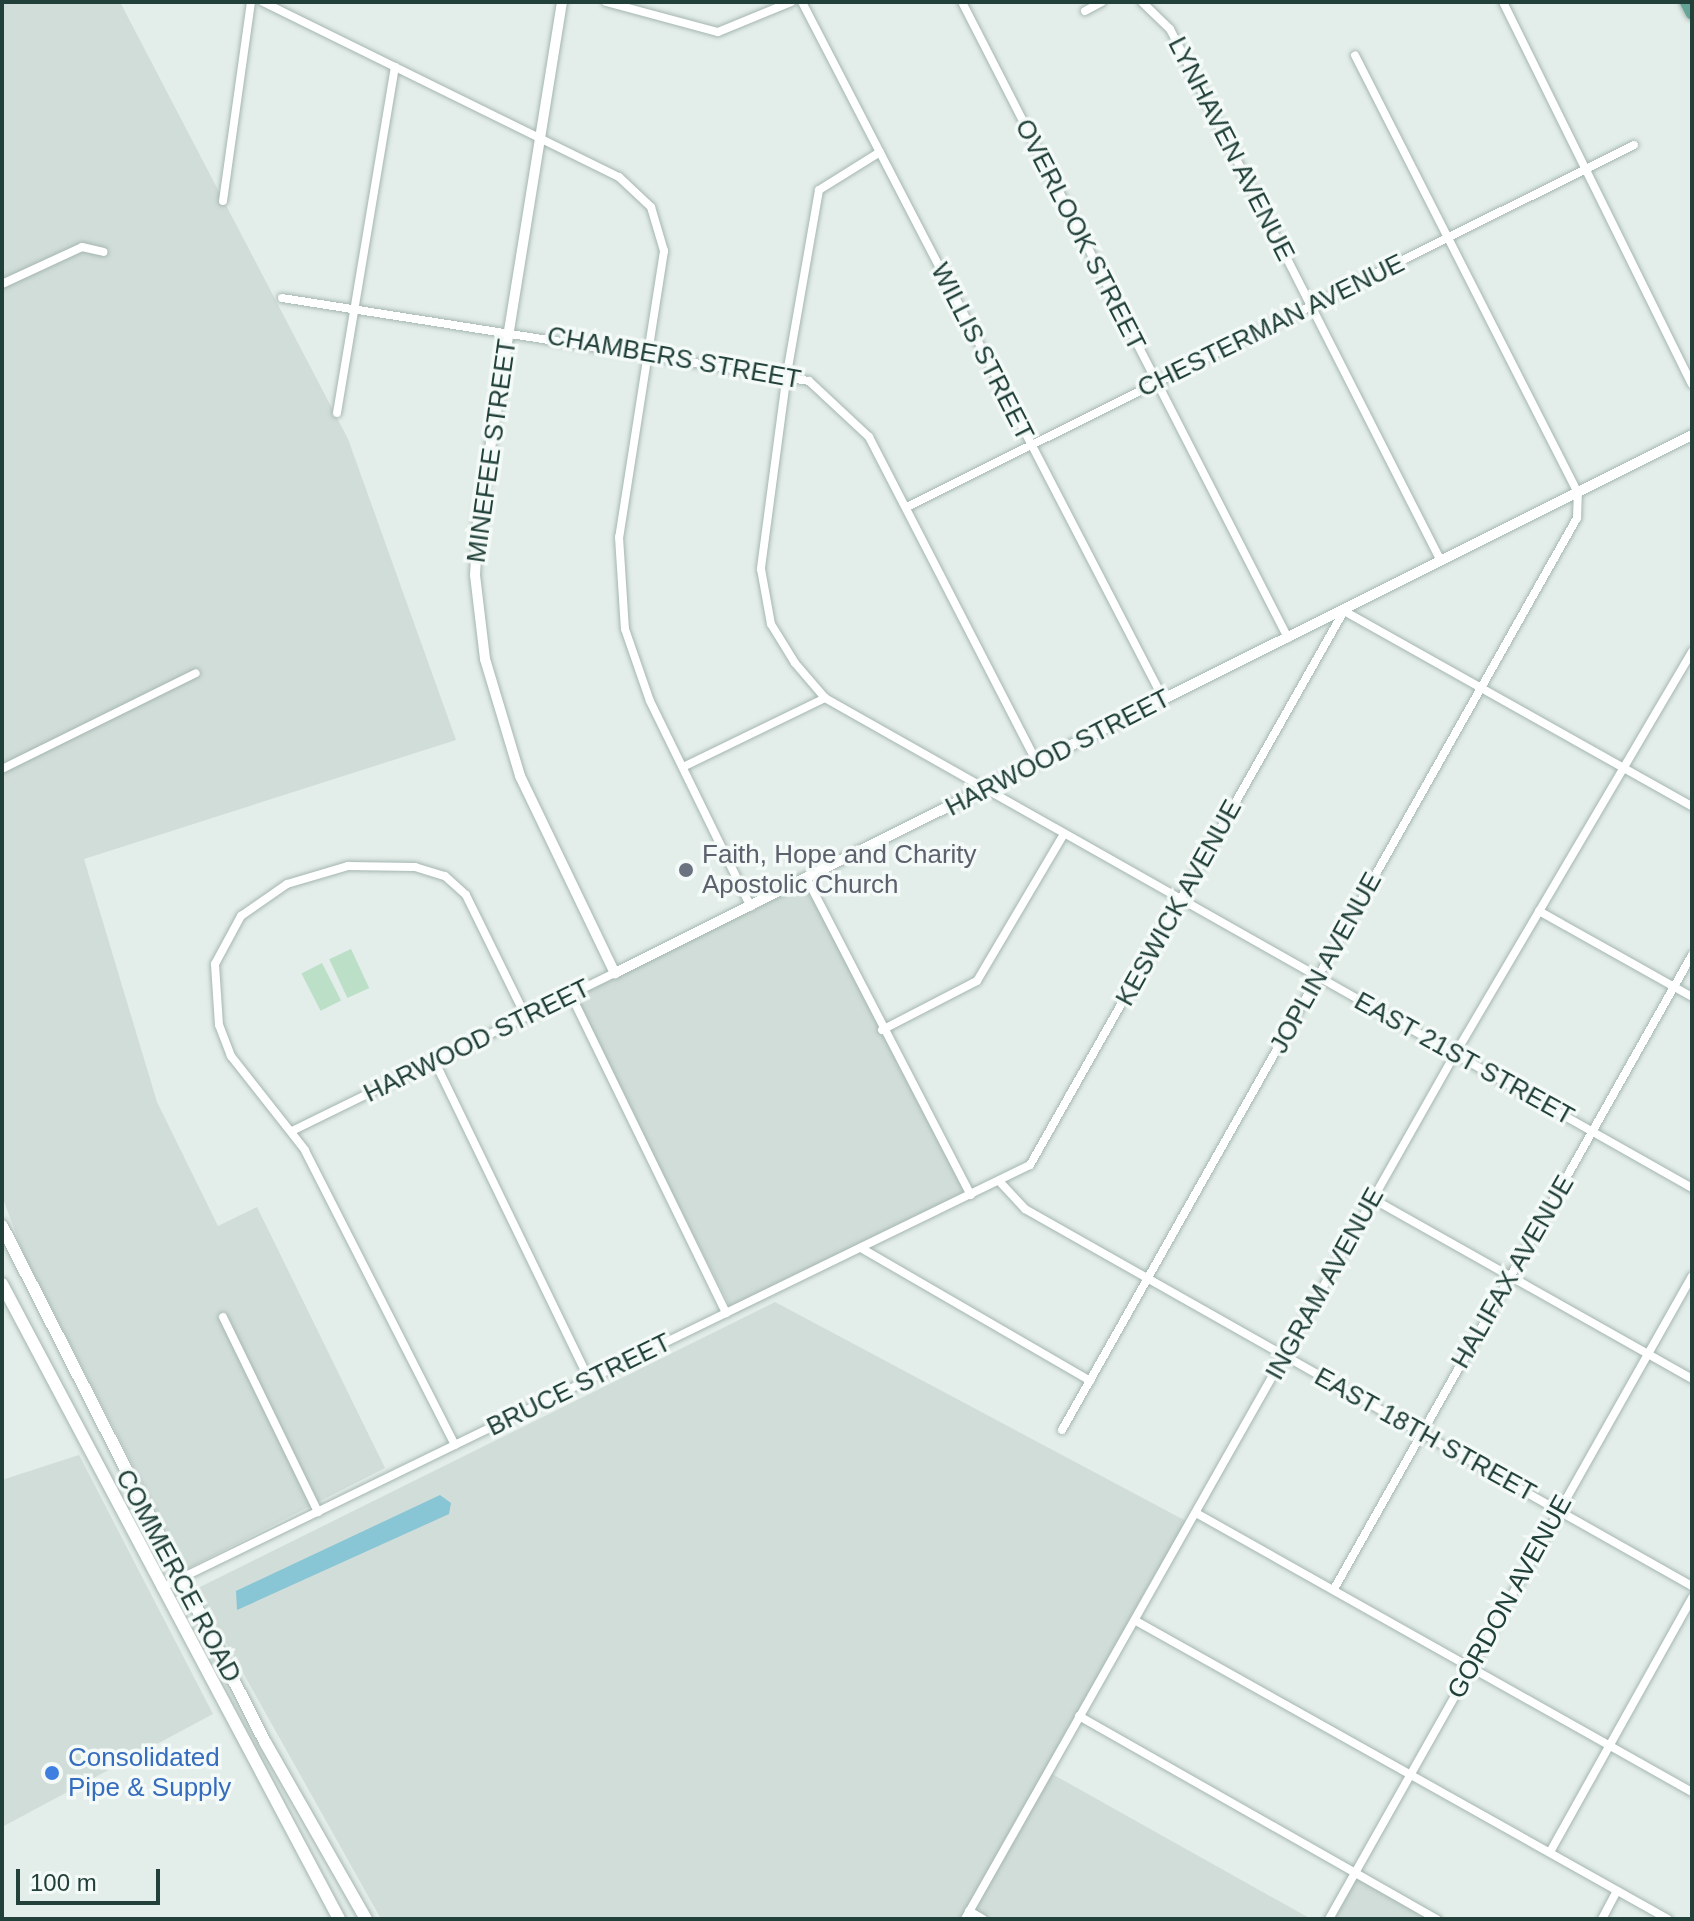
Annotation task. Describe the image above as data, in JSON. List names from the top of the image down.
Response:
{
  "streets": {
    "main road": ["COMMERCE ROAD"],
    "street": [
      "LYNHAVEN AVENUE",
      "OVERLOOK STREET",
      "CHESTERMAN AVENUE",
      "WILLIS STREET",
      "CHAMBERS STREET",
      "MINEFEE STREET",
      "HARWOOD STREET",
      "KESWICK AVENUE",
      "JOPLIN AVENUE",
      "EAST 21ST STREET",
      "HALIFAX AVENUE",
      "INGRAM AVENUE",
      "BRUCE STREET",
      "EAST 18TH STREET",
      "GORDON AVENUE"
    ]
  },
  "crossings": [
    ["LYNHAVEN AVENUE", "CHESTERMAN AVENUE"],
    ["LYNHAVEN AVENUE", "HARWOOD STREET"],
    ["OVERLOOK STREET", "CHESTERMAN AVENUE"],
    ["OVERLOOK STREET", "HARWOOD STREET"],
    ["CHESTERMAN AVENUE", "WILLIS STREET"],
    ["CHESTERMAN AVENUE", "CHAMBERS STREET"],
    ["WILLIS STREET", "HARWOOD STREET"],
    ["CHAMBERS STREET", "MINEFEE STREET"],
    ["CHAMBERS STREET", "HARWOOD STREET"],
    ["MINEFEE STREET", "HARWOOD STREET"],
    ["HARWOOD STREET", "KESWICK AVENUE"],
    ["HARWOOD STREET", "JOPLIN AVENUE"],
    ["HARWOOD STREET", "EAST 21ST STREET"],
    ["KESWICK AVENUE", "EAST 21ST STREET"],
    ["KESWICK AVENUE", "BRUCE STREET"],
    ["KESWICK AVENUE", "EAST 18TH STREET"],
    ["JOPLIN AVENUE", "EAST 21ST STREET"],
    ["JOPLIN AVENUE", "EAST 18TH STREET"],
    ["EAST 21ST STREET", "HALIFAX AVENUE"],
    ["EAST 21ST STREET", "INGRAM AVENUE"],
    ["HALIFAX AVENUE", "EAST 18TH STREET"],
    ["INGRAM AVENUE", "EAST 18TH STREET"],
    ["BRUCE STREET", "EAST 18TH STREET"],
    ["BRUCE STREET", "COMMERCE ROAD"],
    ["EAST 18TH STREET", "GORDON AVENUE"]
  ],
  "places": ["Faith, Hope and Charity Apostolic Church", "Consolidated Pipe & Supply"],
  "scale_bar": "100 m"
}
